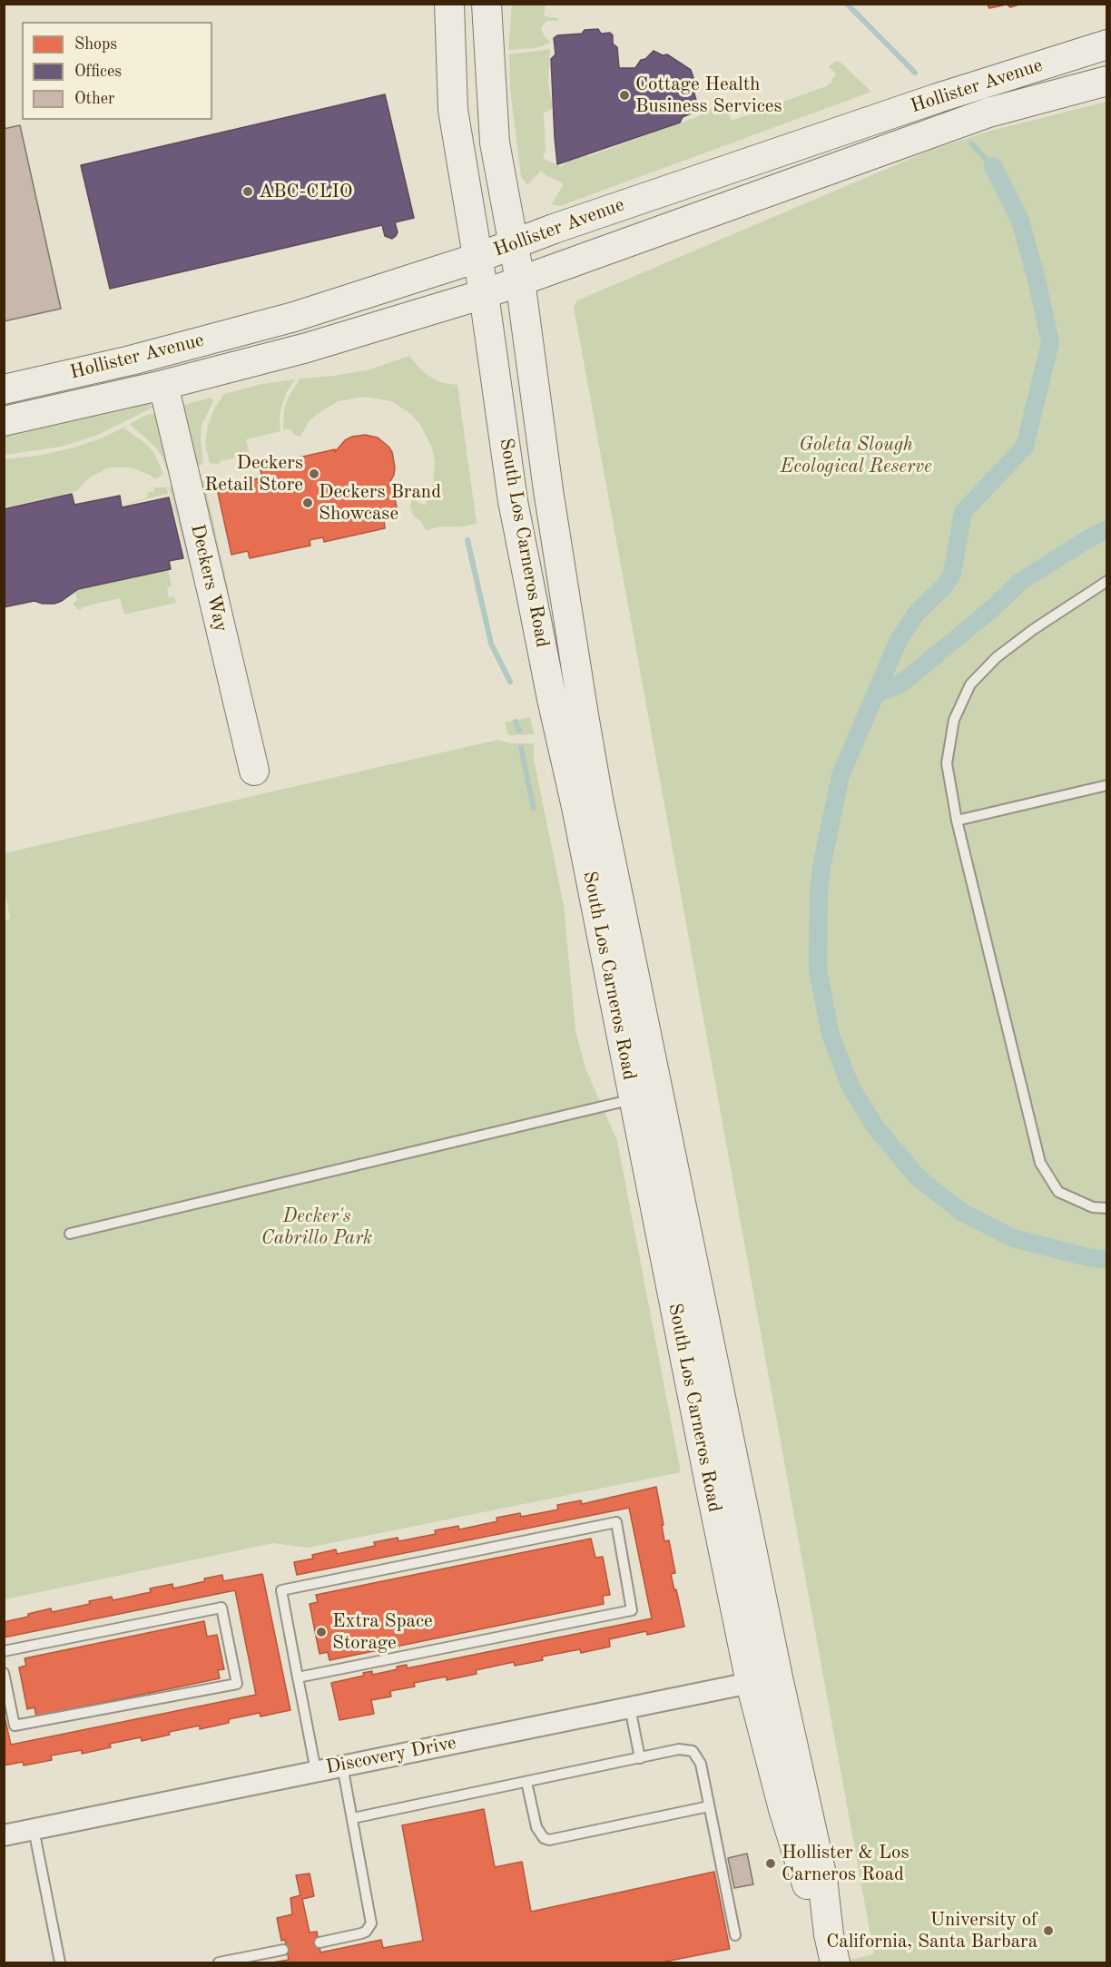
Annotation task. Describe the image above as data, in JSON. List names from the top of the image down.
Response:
{
  "streets": {
    "main road": ["Hollister Avenue", "South Los Carneros Road", "Deckers Way"],
    "street": ["Discovery Drive"]
  },
  "crossings": [
    ["Hollister Avenue", "South Los Carneros Road"],
    ["Hollister Avenue", "Deckers Way"],
    ["South Los Carneros Road", "Discovery Drive"]
  ],
  "parks": ["Goleta Slough Ecological Reserve", "Decker's Cabrillo Park"],
  "places": [
    "Cottage Health Business Services",
    "ABC-CLIO",
    "Deckers Retail Store",
    "Deckers Brand Showcase",
    "Extra Space Storage",
    "Hollister & Los Carneros Road",
    "University of California, Santa Barbara"
  ],
  "legend": ["Shops", "Offices", "Other"]
}
